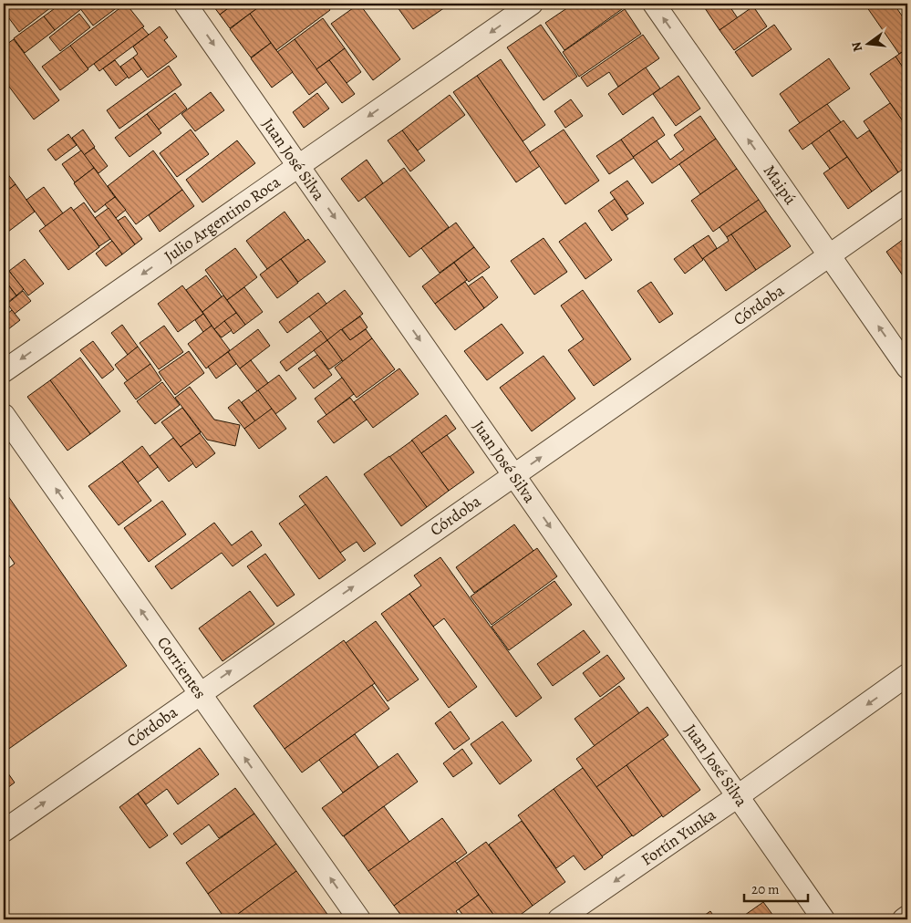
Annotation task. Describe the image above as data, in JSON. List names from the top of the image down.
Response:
{
  "streets": {
    "street": [
      "Juan José Silva",
      "Maipú",
      "Julio Argentino Roca",
      "Córdoba",
      "Corrientes",
      "Fortín Yunka"
    ]
  },
  "crossings": [
    ["Juan José Silva", "Julio Argentino Roca"],
    ["Juan José Silva", "Córdoba"],
    ["Juan José Silva", "Fortín Yunka"],
    ["Maipú", "Córdoba"],
    ["Córdoba", "Corrientes"]
  ],
  "one_way": [
    "Juan José Silva",
    "Maipú",
    "Julio Argentino Roca",
    "Córdoba",
    "Corrientes",
    "Fortín Yunka"
  ],
  "scale_bar": "20 m",
  "north": "left"
}
